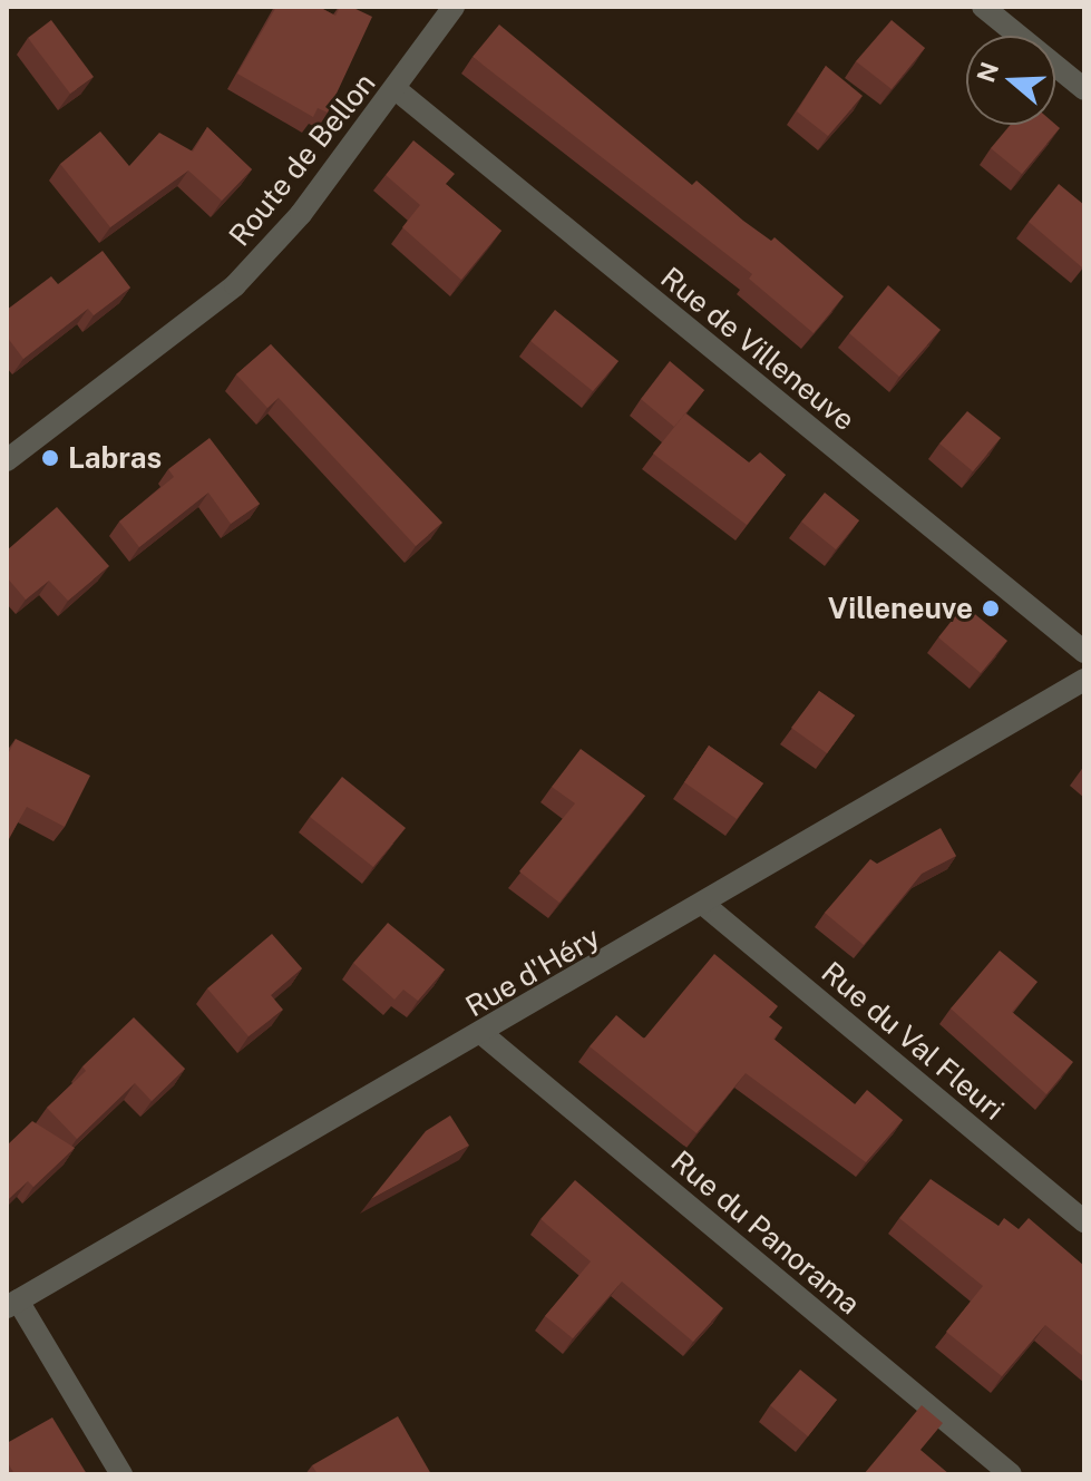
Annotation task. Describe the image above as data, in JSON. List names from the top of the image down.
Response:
{
  "streets": {
    "street": [
      "Route de Bellon",
      "Rue de Villeneuve",
      "Rue d'Héry",
      "Rue du Val Fleuri",
      "Rue du Panorama"
    ]
  },
  "crossings": [
    ["Route de Bellon", "Rue de Villeneuve"],
    ["Rue d'Héry", "Rue du Val Fleuri"],
    ["Rue d'Héry", "Rue du Panorama"]
  ],
  "places": ["Labras", "Villeneuve"],
  "north": "left"
}
